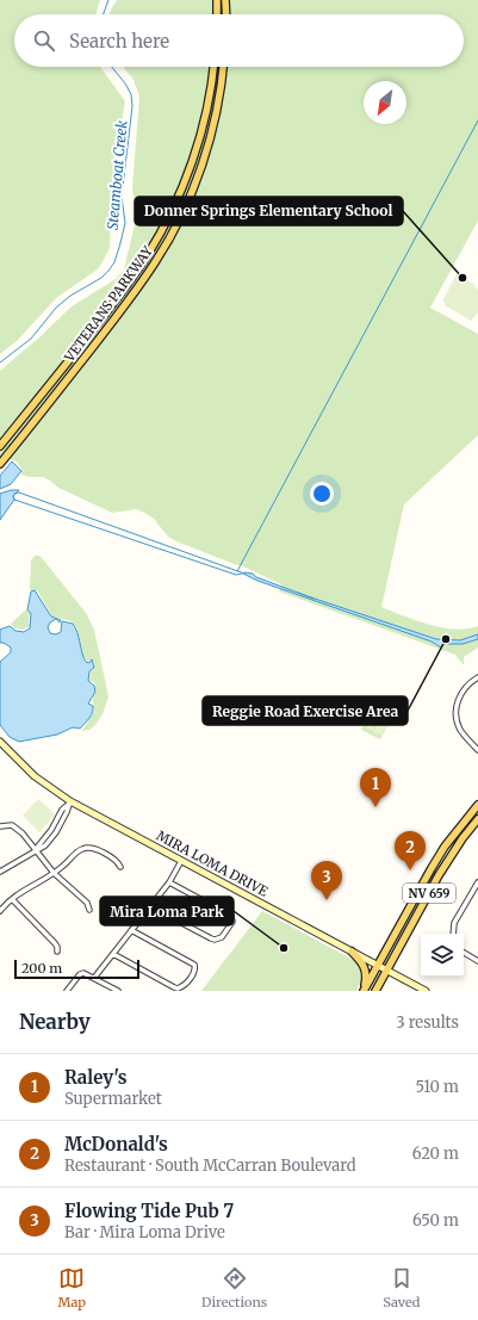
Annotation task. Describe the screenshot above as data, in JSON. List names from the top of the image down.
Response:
{
  "streets": {
    "main road": ["VETERANS PARKWAY", "MIRA LOMA DRIVE", "NV 659"]
  },
  "crossings": [
    ["MIRA LOMA DRIVE", "NV 659"]
  ],
  "water": ["Steamboat Creek"],
  "places": ["Donner Springs Elementary School", "Reggie Road Exercise Area", "Mira Loma Park"],
  "scale_bar": "200 m",
  "north": "bottom left",
  "page": {
    "search": "Search here",
    "pins": ["1", "2", "3"],
    "scale": "200 m",
    "heading": ["Nearby", "3 results"],
    "list": [
      {
        "mark": "1",
        "name": "Raley's",
        "note": "Supermarket",
        "value": "510 m"
      },
      {
        "mark": "2",
        "name": "McDonald's",
        "note": "Restaurant · South McCarran Boulevard",
        "value": "620 m"
      },
      {
        "mark": "3",
        "name": "Flowing Tide Pub 7",
        "note": "Bar · Mira Loma Drive",
        "value": "650 m"
      }
    ],
    "nav": ["Map", "Directions", "Saved"]
  }
}
